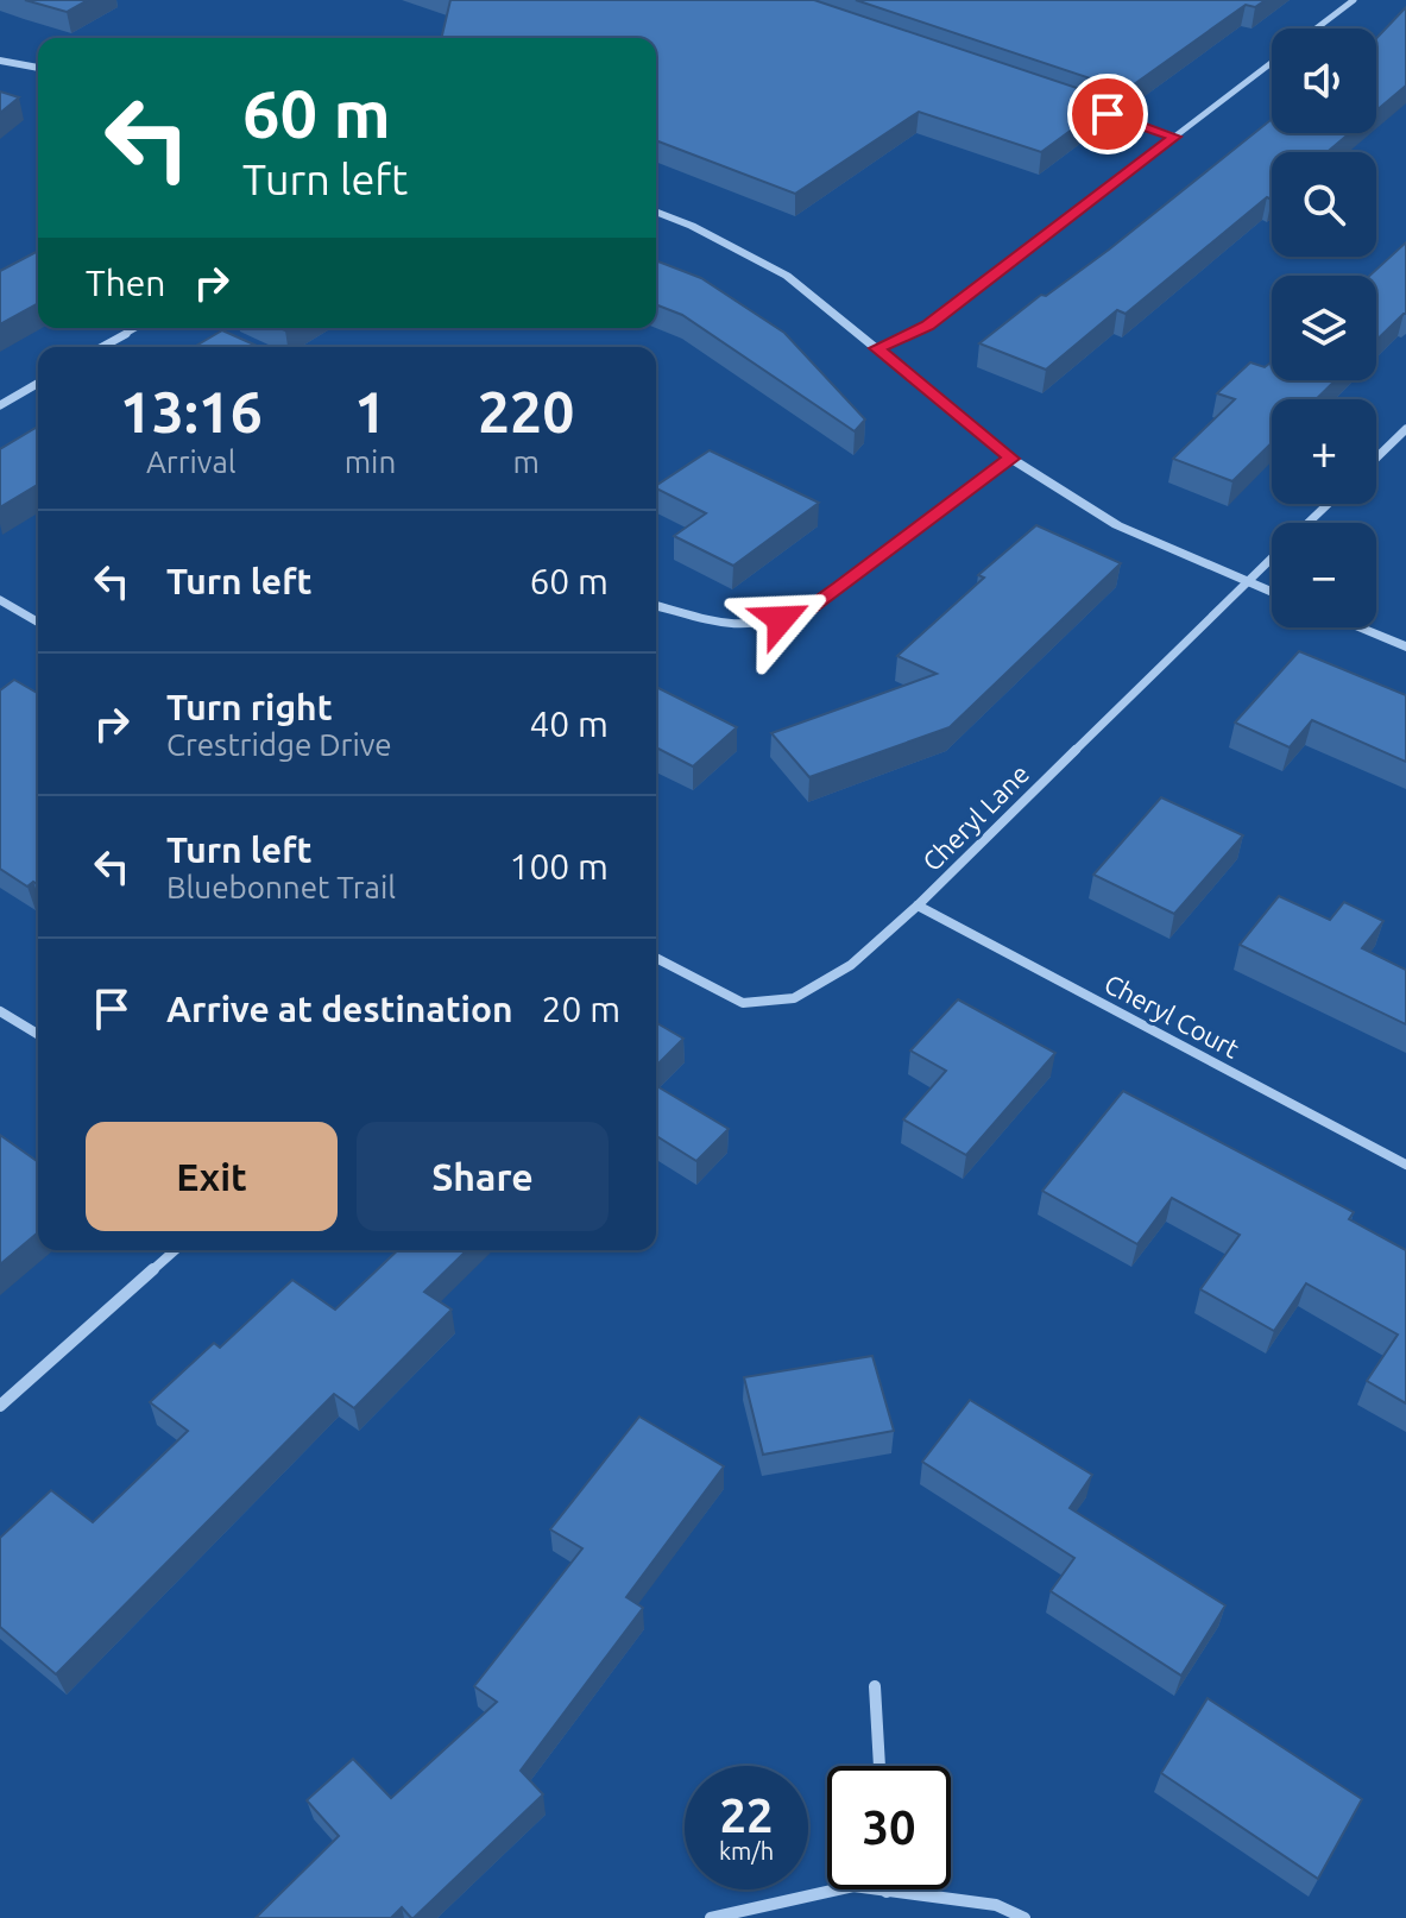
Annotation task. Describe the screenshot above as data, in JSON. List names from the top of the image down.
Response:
{
  "streets": {
    "street": ["Cheryl Lane", "Cheryl Court"]
  },
  "crossings": [
    ["Cheryl Lane", "Cheryl Court"]
  ],
  "page": {
    "map_buttons": ["+", "−"],
    "turn": ["60 m", "Turn left"],
    "then": "Then",
    "eta": [
      "13:16",
      "Arrival",
      "1",
      "min",
      "220",
      "m"
    ],
    "list": [
      {
        "name": "Turn left",
        "value": "60 m"
      },
      {
        "name": "Turn right",
        "note": "Crestridge Drive",
        "value": "40 m"
      },
      {
        "name": "Turn left",
        "note": "Bluebonnet Trail",
        "value": "100 m"
      },
      {
        "name": "Arrive at destination",
        "value": "20 m"
      }
    ],
    "buttons": ["Exit", "Share"],
    "speed": "22 km/h",
    "limit": "30"
  }
}
